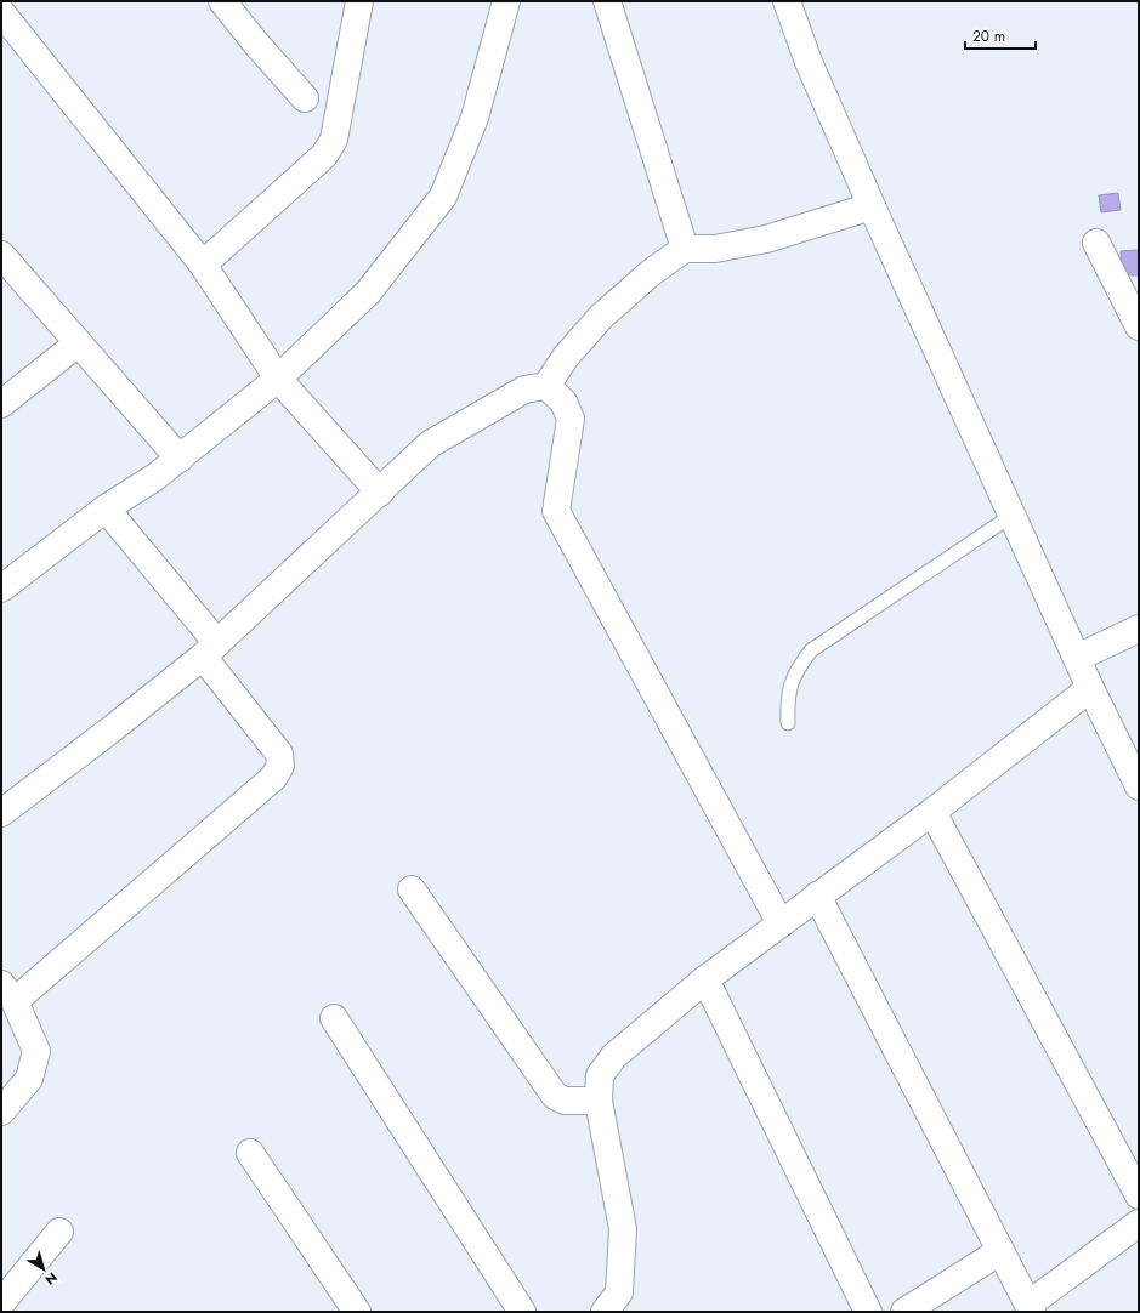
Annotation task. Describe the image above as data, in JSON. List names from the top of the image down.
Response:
{
  "scale_bar": "20 m",
  "north": "bottom right"
}
